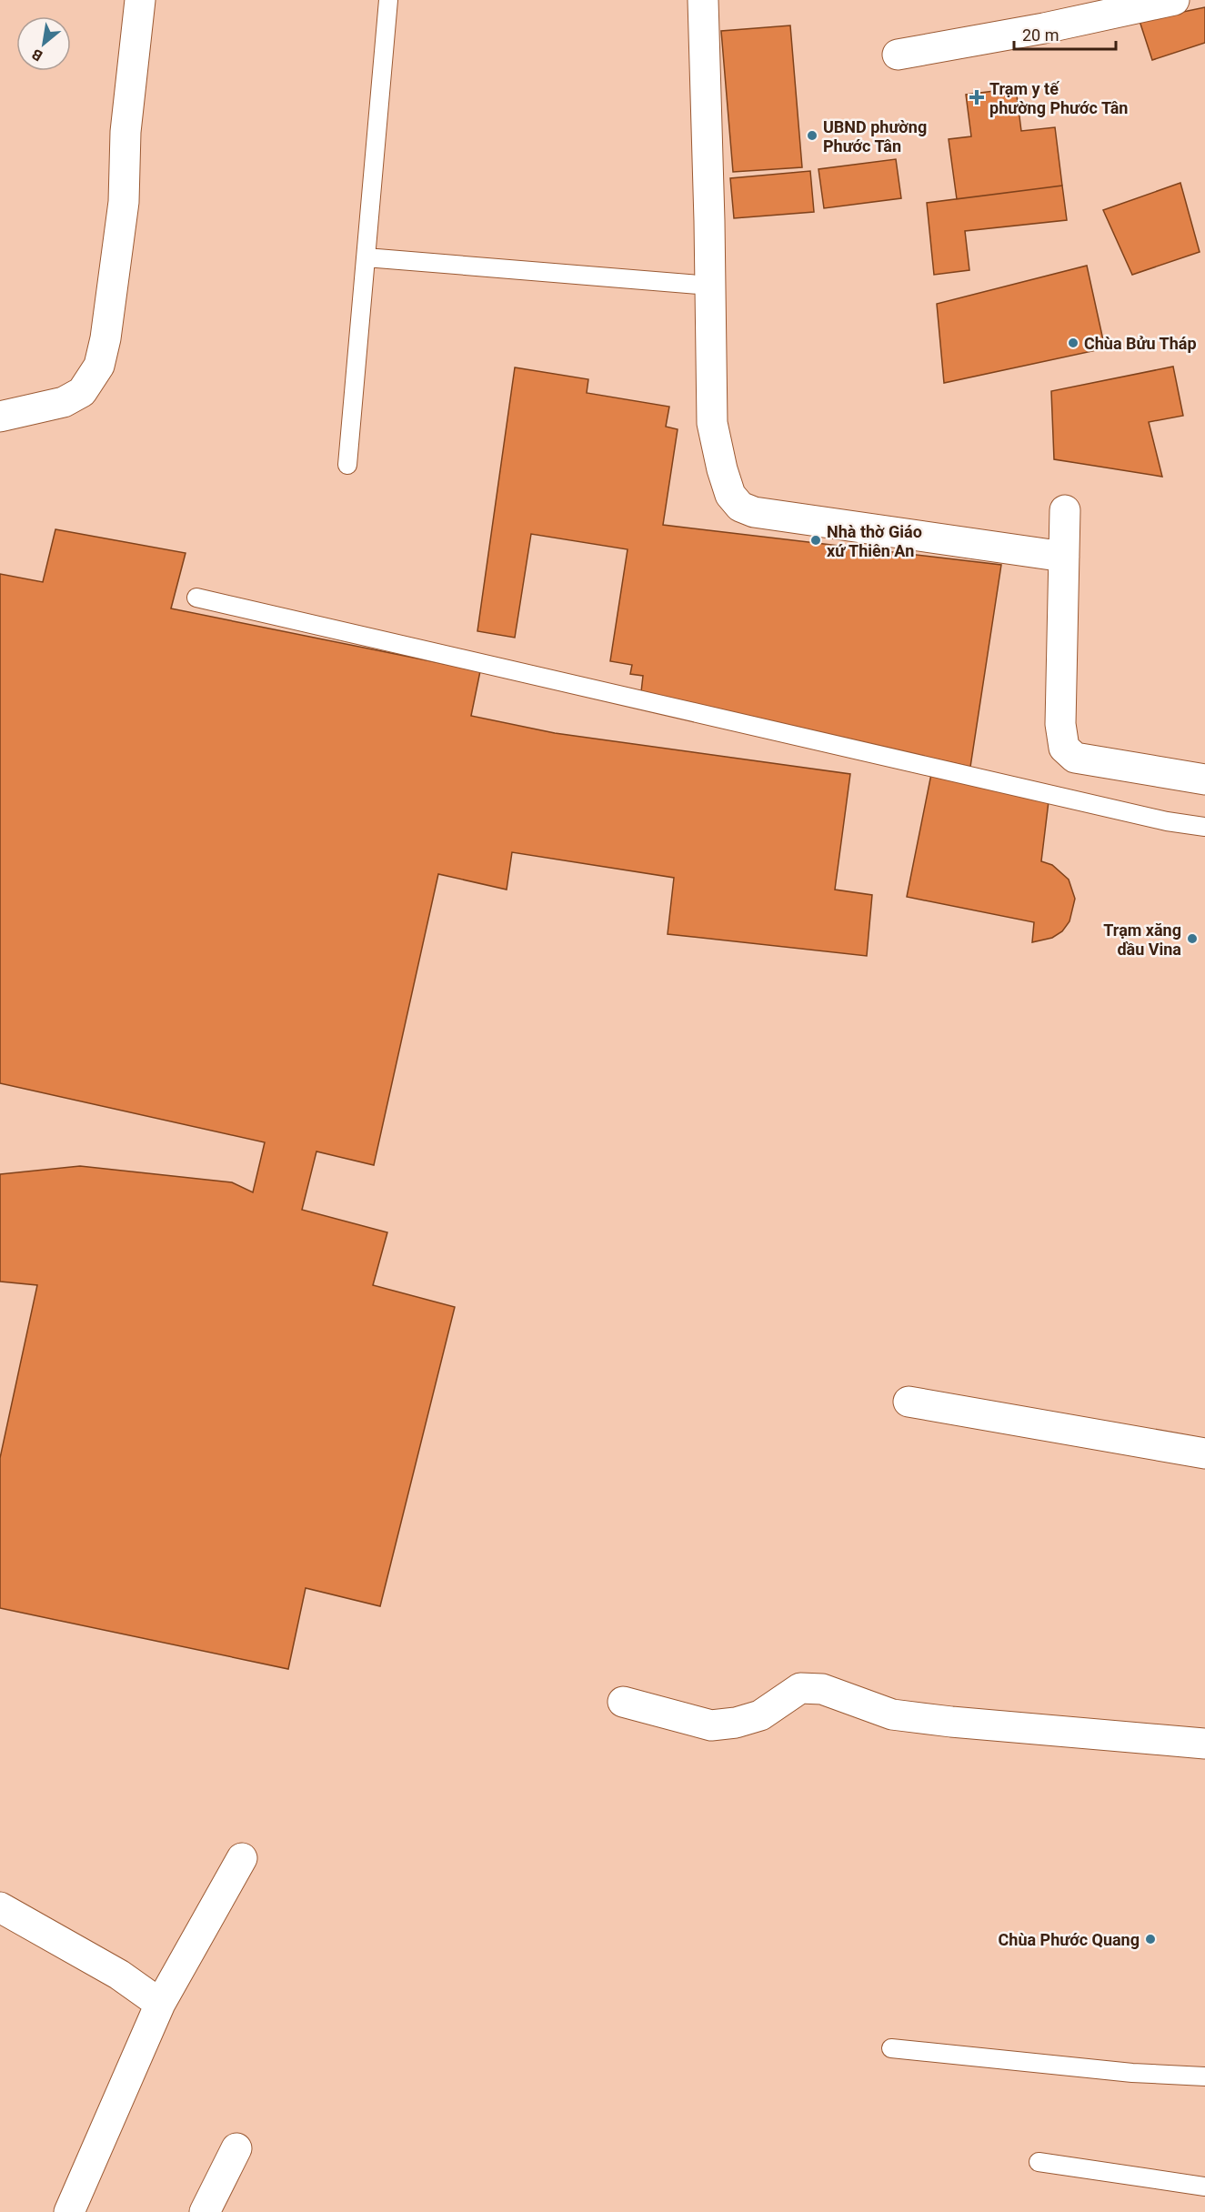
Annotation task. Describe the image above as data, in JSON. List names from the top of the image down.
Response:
{
  "places": {
    "health": ["Trạm y tế phường Phước Tân"],
    "other": [
      "UBND phường Phước Tân",
      "Chùa Bửu Tháp",
      "Nhà thờ Giáo xứ Thiên An",
      "Trạm xăng dầu Vina",
      "Chùa Phước Quang"
    ]
  },
  "scale_bar": "20 m",
  "north": "bottom left"
}
